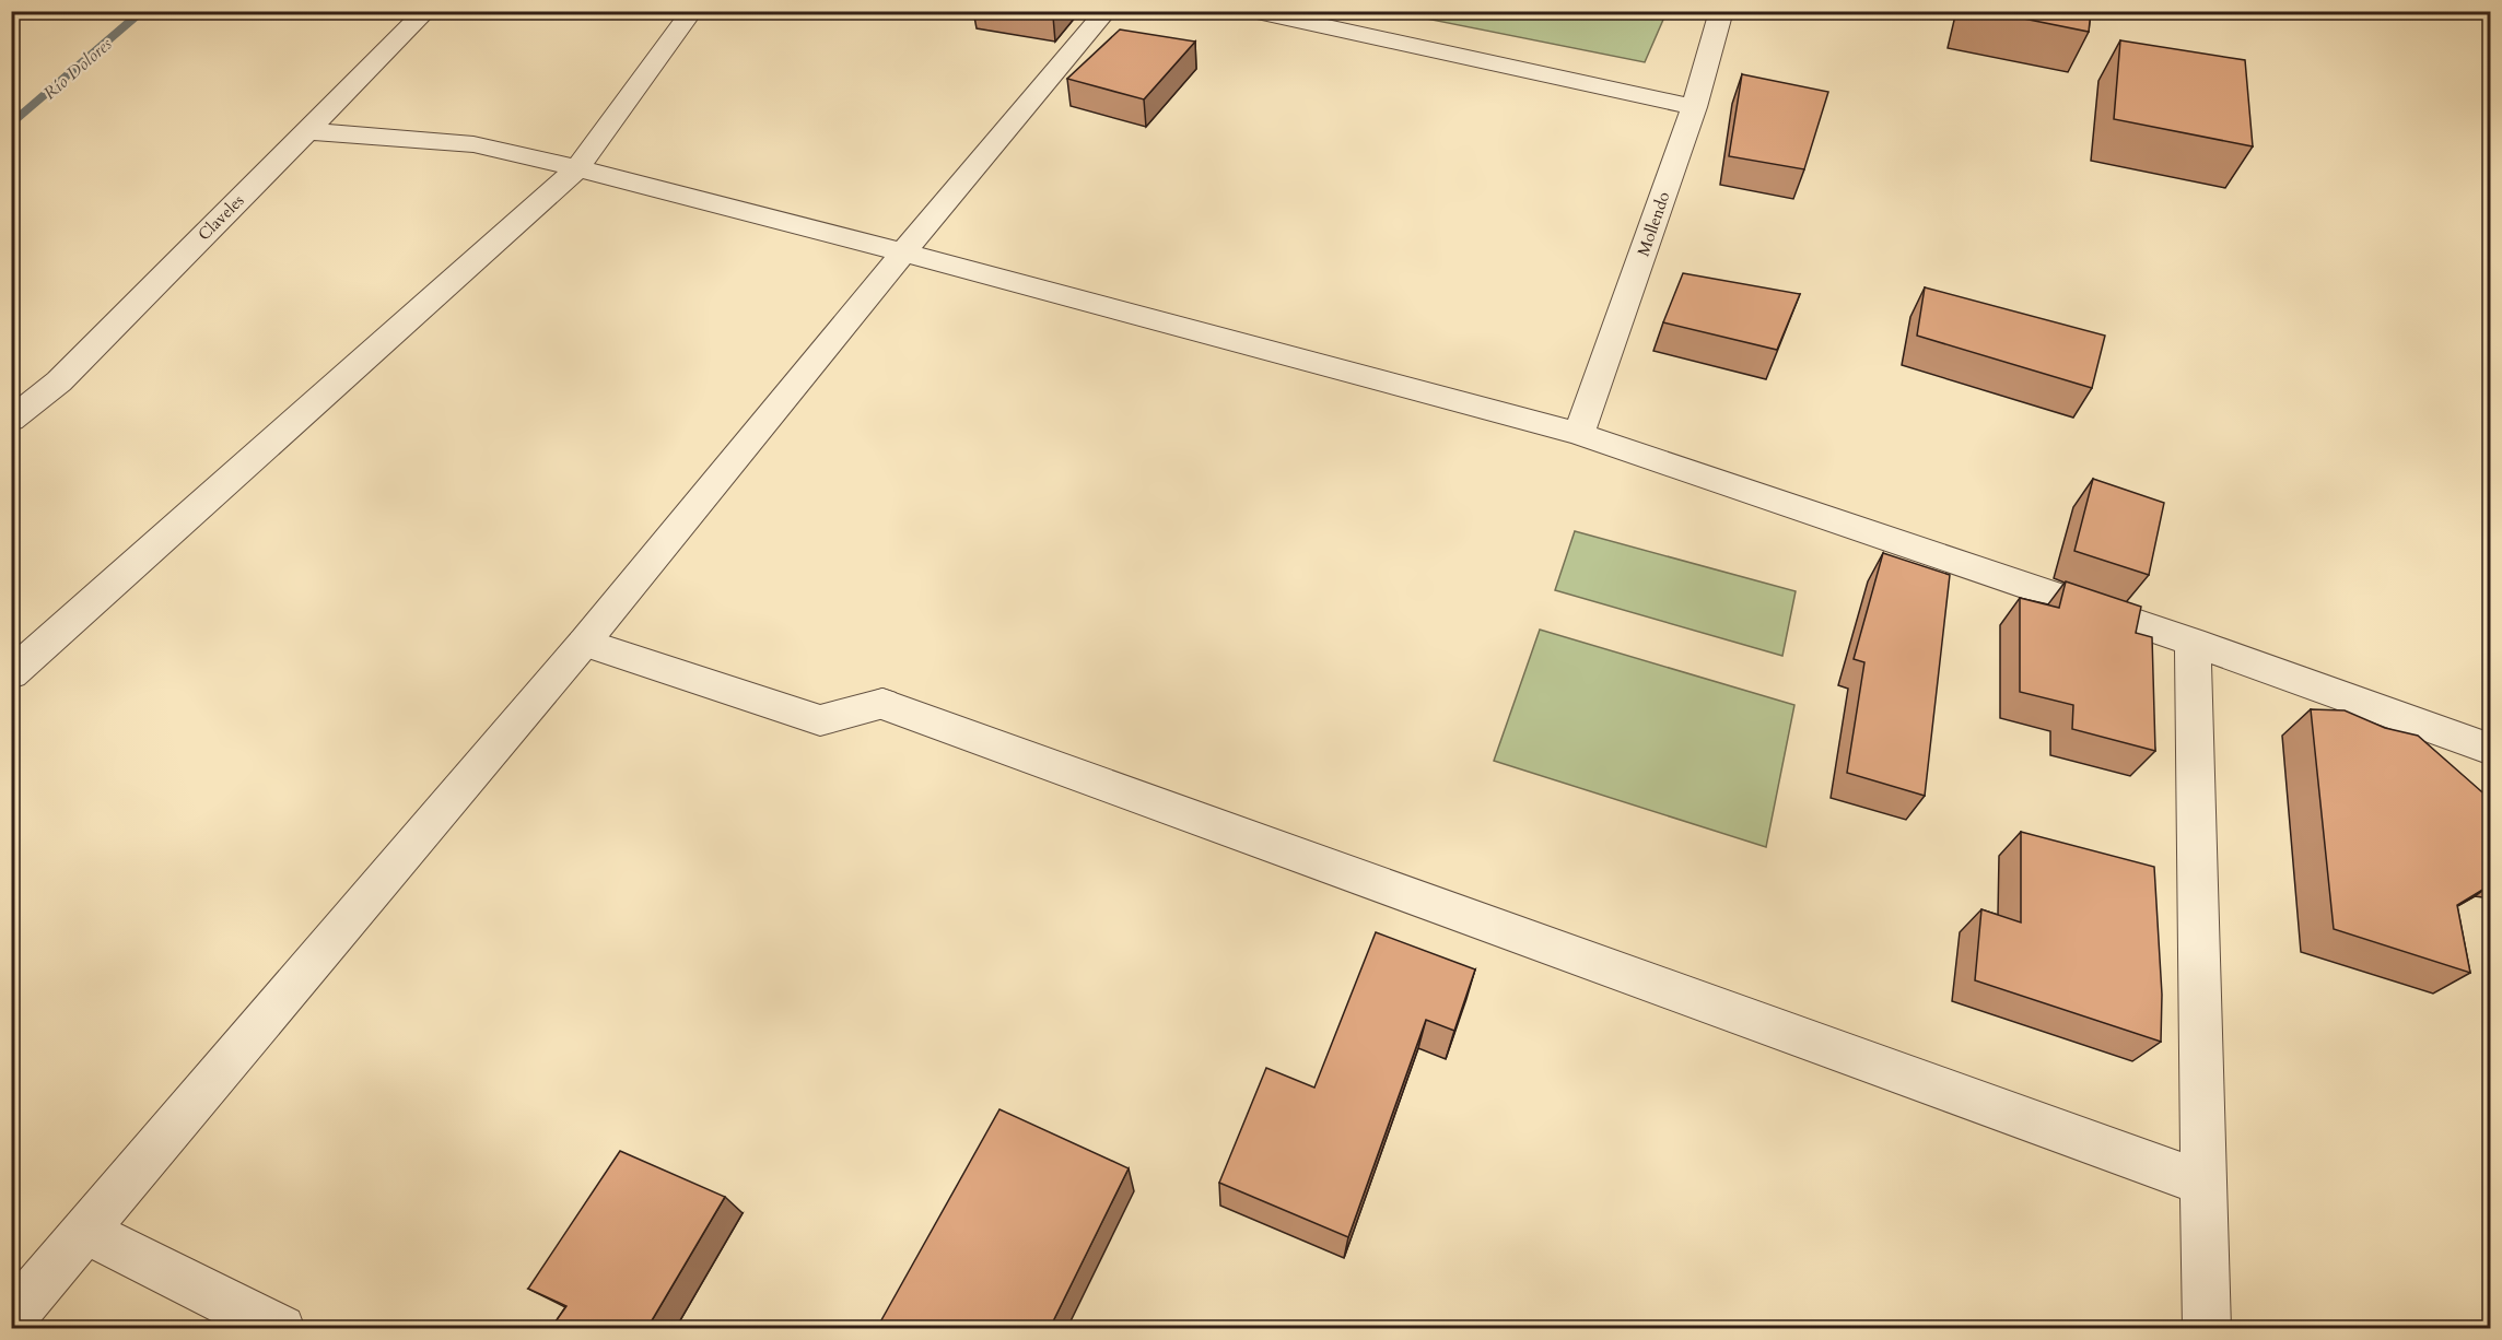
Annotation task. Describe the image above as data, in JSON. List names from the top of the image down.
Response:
{
  "streets": {
    "street": ["Claveles", "Mollendo"]
  },
  "water": ["Río Dolores"]
}
